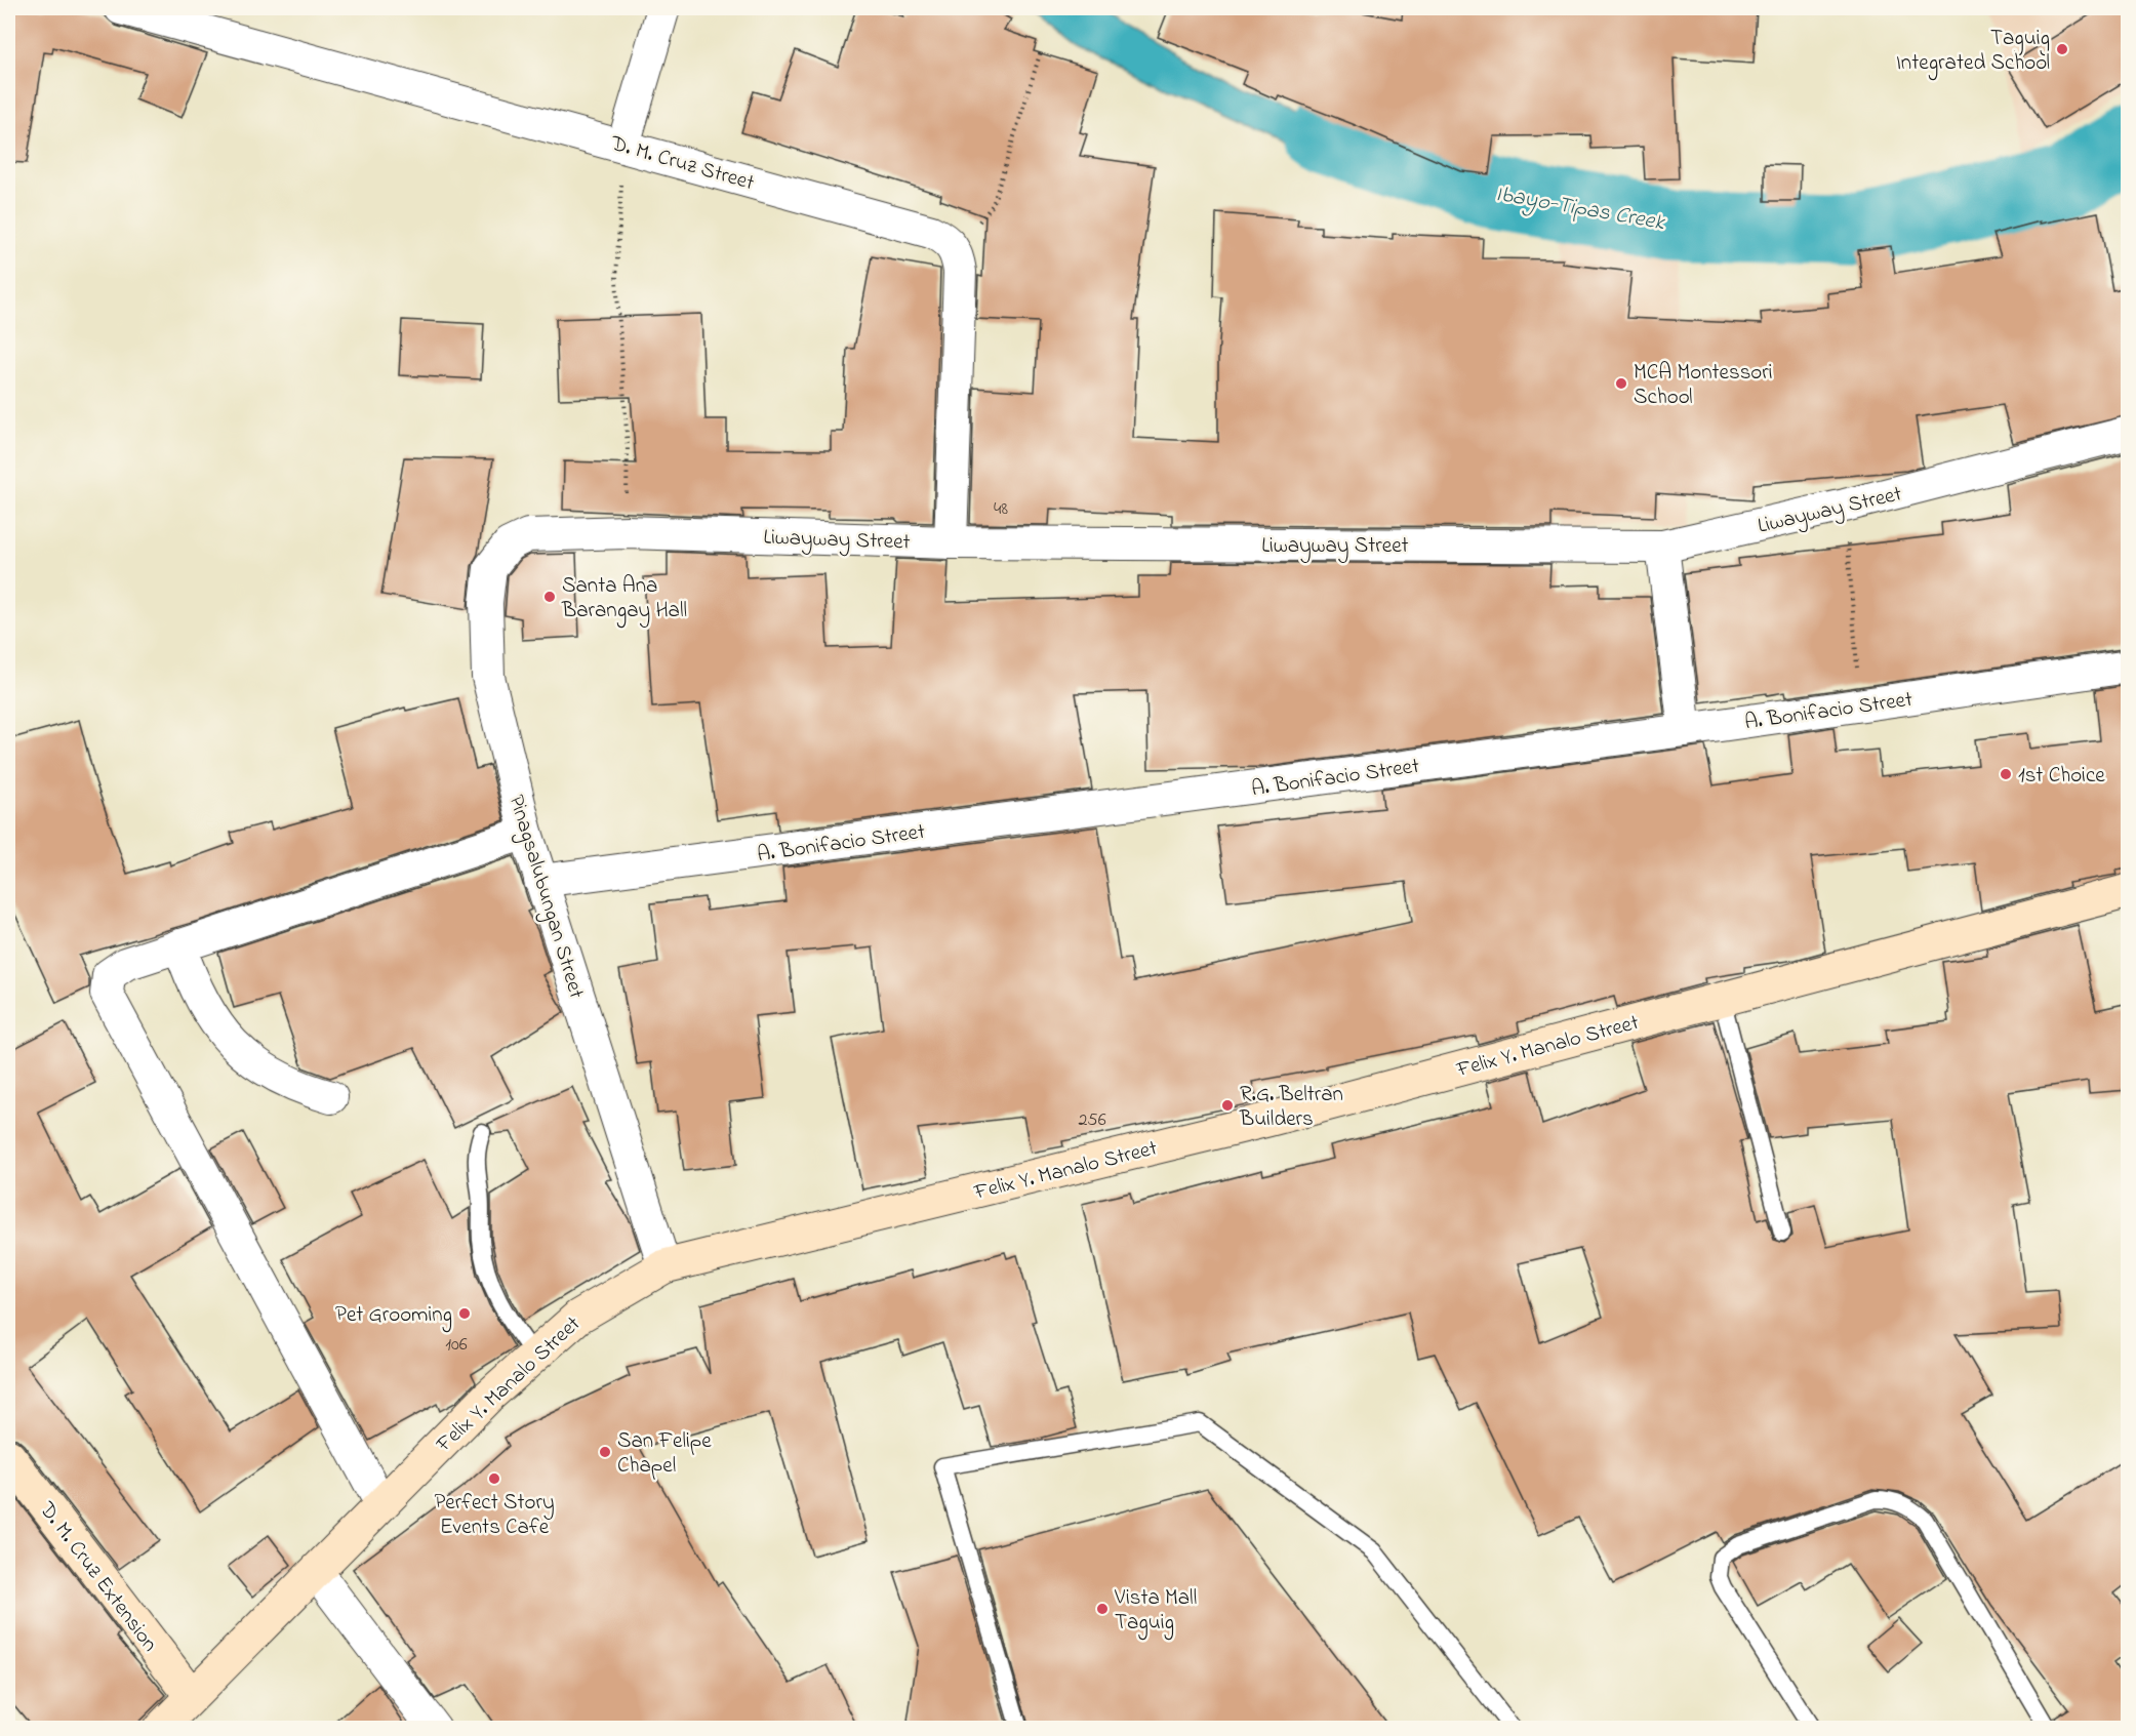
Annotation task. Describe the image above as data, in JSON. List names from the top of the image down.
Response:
{
  "streets": {
    "main road": ["Felix Y. Manalo Street", "D. M. Cruz Extension"],
    "street": [
      "D. M. Cruz Street",
      "Liwayway Street",
      "A. Bonifacio Street",
      "Pinagsalubungan Street"
    ]
  },
  "crossings": [
    ["Liwayway Street", "Pinagsalubungan Street"],
    ["A. Bonifacio Street", "Pinagsalubungan Street"],
    ["Pinagsalubungan Street", "Felix Y. Manalo Street"],
    ["Felix Y. Manalo Street", "D. M. Cruz Extension"]
  ],
  "water": ["Ibayo-Tipas Creek"],
  "places": [
    "Taguig Integrated School",
    "MCA Montessori School",
    "Santa Ana Barangay Hall",
    "1st Choice",
    "R.G. Beltran Builders",
    "Pet Grooming",
    "San Felipe Chapel",
    "Perfect Story Events Cafe",
    "Vista Mall Taguig"
  ],
  "house_numbers": ["48", "256", "106"]
}
